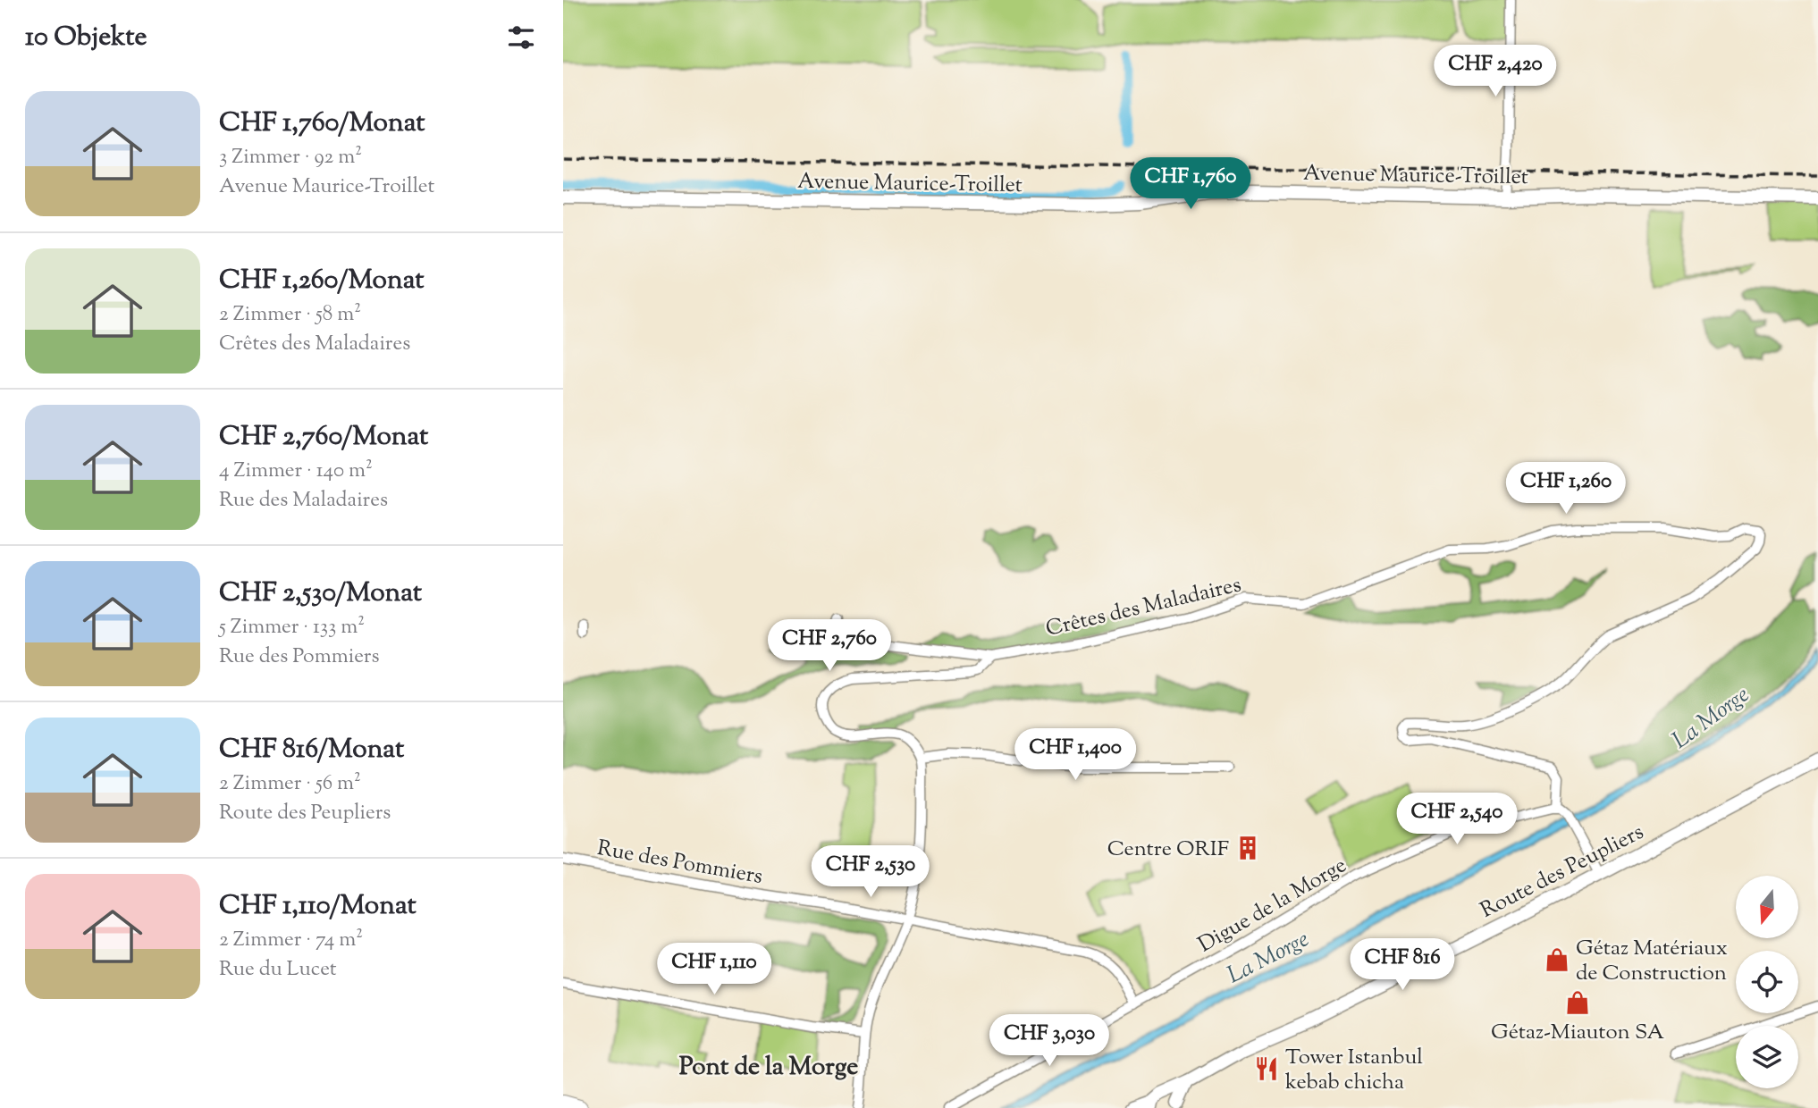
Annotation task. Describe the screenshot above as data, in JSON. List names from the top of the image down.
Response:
{
  "streets": {
    "street": [
      "Avenue Maurice-Troillet",
      "Crêtes des Maladaires",
      "Rue des Pommiers",
      "Route des Peupliers",
      "Digue de la Morge"
    ]
  },
  "crossings": [
    ["Crêtes des Maladaires", "Digue de la Morge"],
    ["Rue des Pommiers", "Digue de la Morge"]
  ],
  "districts": ["Pont de la Morge"],
  "water": ["La Morge"],
  "places": {
    "building": ["Centre ORIF"],
    "shop": ["Gétaz Matériaux de Construction", "Gétaz-Miauton SA"],
    "restaurant": ["Tower Istanbul kebab chicha"]
  },
  "north": "bottom",
  "page": {
    "heading": "10 Objekte",
    "price": [
      "CHF 2,420",
      "CHF 1,760",
      "CHF 1,260",
      "CHF 2,760",
      "CHF 1,400",
      "CHF 2,540",
      "CHF 2,530",
      "CHF 816",
      "CHF 1,110",
      "CHF 3,030"
    ],
    "list": [
      {
        "name": "CHF 1,760/Monat",
        "note": "3 Zimmer · 92 m² · Avenue Maurice-Troillet"
      },
      {
        "name": "CHF 1,260/Monat",
        "note": "2 Zimmer · 58 m² · Crêtes des Maladaires"
      },
      {
        "name": "CHF 2,760/Monat",
        "note": "4 Zimmer · 140 m² · Rue des Maladaires"
      },
      {
        "name": "CHF 2,530/Monat",
        "note": "5 Zimmer · 133 m² · Rue des Pommiers"
      },
      {
        "name": "CHF 816/Monat",
        "note": "2 Zimmer · 56 m² · Route des Peupliers"
      },
      {
        "name": "CHF 1,110/Monat",
        "note": "2 Zimmer · 74 m² · Rue du Lucet"
      }
    ]
  }
}
